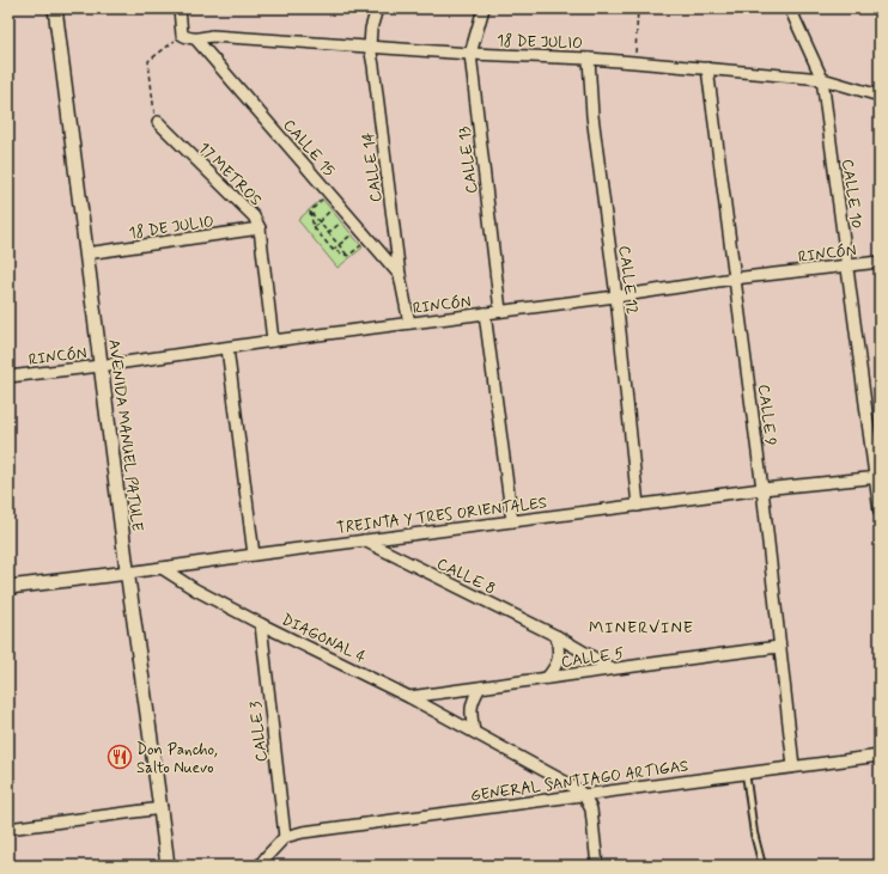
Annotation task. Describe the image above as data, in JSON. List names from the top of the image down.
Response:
{
  "streets": {
    "street": [
      "18 DE JULIO",
      "CALLE 15",
      "CALLE 13",
      "CALLE 14",
      "17 METROS",
      "CALLE 10",
      "RINCÓN",
      "CALLE 12",
      "CALLE 9",
      "AVENIDA MANUEL PATULE",
      "TREINTA Y TRES ORIENTALES",
      "CALLE 8",
      "DIAGONAL 4",
      "CALLE 5",
      "CALLE 3",
      "GENERAL SANTIAGO ARTIGAS"
    ]
  },
  "crossings": [
    ["18 DE JULIO", "CALLE 15"],
    ["18 DE JULIO", "CALLE 13"],
    ["18 DE JULIO", "CALLE 14"],
    ["18 DE JULIO", "17 METROS"],
    ["18 DE JULIO", "CALLE 10"],
    ["18 DE JULIO", "CALLE 12"],
    ["18 DE JULIO", "CALLE 9"],
    ["18 DE JULIO", "AVENIDA MANUEL PATULE"],
    ["CALLE 15", "CALLE 14"],
    ["CALLE 13", "RINCÓN"],
    ["CALLE 14", "RINCÓN"],
    ["17 METROS", "RINCÓN"],
    ["CALLE 10", "RINCÓN"],
    ["CALLE 10", "TREINTA Y TRES ORIENTALES"],
    ["RINCÓN", "CALLE 12"],
    ["RINCÓN", "CALLE 9"],
    ["RINCÓN", "AVENIDA MANUEL PATULE"],
    ["CALLE 12", "TREINTA Y TRES ORIENTALES"],
    ["CALLE 9", "TREINTA Y TRES ORIENTALES"],
    ["CALLE 9", "CALLE 5"],
    ["CALLE 9", "GENERAL SANTIAGO ARTIGAS"],
    ["AVENIDA MANUEL PATULE", "TREINTA Y TRES ORIENTALES"],
    ["TREINTA Y TRES ORIENTALES", "CALLE 8"],
    ["TREINTA Y TRES ORIENTALES", "DIAGONAL 4"],
    ["CALLE 8", "CALLE 5"],
    ["DIAGONAL 4", "CALLE 5"],
    ["DIAGONAL 4", "CALLE 3"],
    ["DIAGONAL 4", "GENERAL SANTIAGO ARTIGAS"],
    ["CALLE 3", "GENERAL SANTIAGO ARTIGAS"]
  ],
  "districts": ["MINERVINE"],
  "places": {
    "restaurant": ["Don Pancho, Salto Nuevo"]
  }
}
